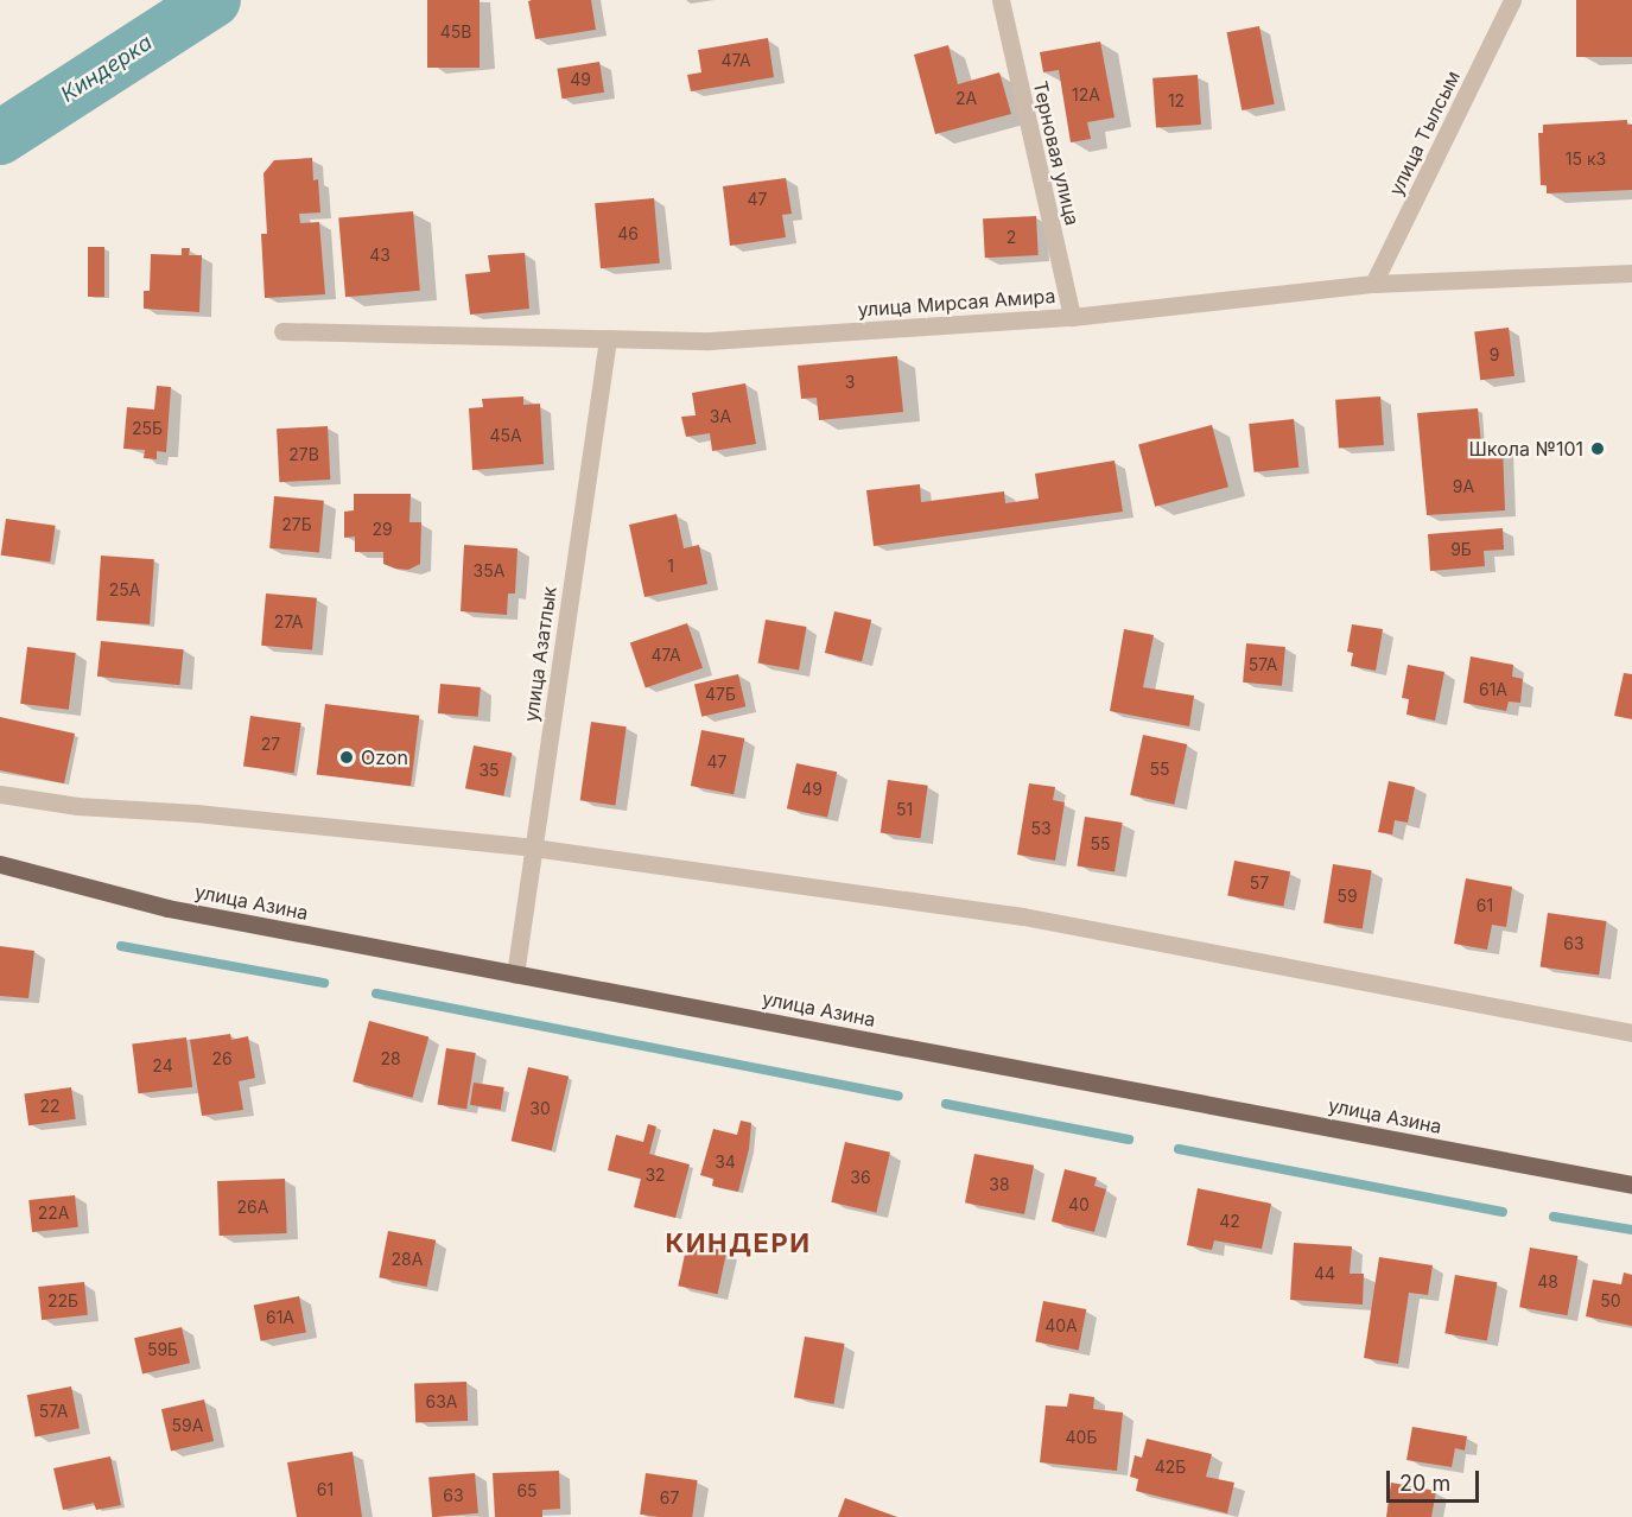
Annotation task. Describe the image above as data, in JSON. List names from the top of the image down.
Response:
{
  "streets": {
    "main road": ["улица Азина"],
    "street": [
      "улица Тылсым",
      "Терновая улица",
      "улица Мирсая Амира",
      "улица Азатлык"
    ]
  },
  "crossings": [
    ["улица Тылсым", "улица Мирсая Амира"],
    ["Терновая улица", "улица Мирсая Амира"],
    ["улица Мирсая Амира", "улица Азатлык"],
    ["улица Азатлык", "улица Азина"]
  ],
  "districts": ["КИНДЕРИ"],
  "water": ["Киндерка"],
  "places": ["Школа №101", "Ozon"],
  "house_numbers": [
    "45В",
    "47А",
    "49",
    "12А",
    "2А",
    "12",
    "15 к3",
    "47",
    "46",
    "2",
    "43",
    "9",
    "3",
    "3А",
    "25Б",
    "45А",
    "27В",
    "9А",
    "27Б",
    "29",
    "9Б",
    "1",
    "35А",
    "25А",
    "27А",
    "47А",
    "57А",
    "61А",
    "47Б",
    "27",
    "47",
    "55",
    "35",
    "49",
    "51",
    "53",
    "55",
    "57",
    "59",
    "61",
    "63",
    "26",
    "28",
    "24",
    "22",
    "30",
    "34",
    "32",
    "36",
    "38",
    "40",
    "26А",
    "22А",
    "42",
    "28А",
    "44",
    "48",
    "22Б",
    "50",
    "61А",
    "40А",
    "59Б",
    "63А",
    "57А",
    "59А",
    "40Б",
    "42Б",
    "61",
    "65",
    "63",
    "67"
  ],
  "scale_bar": "20 m"
}
